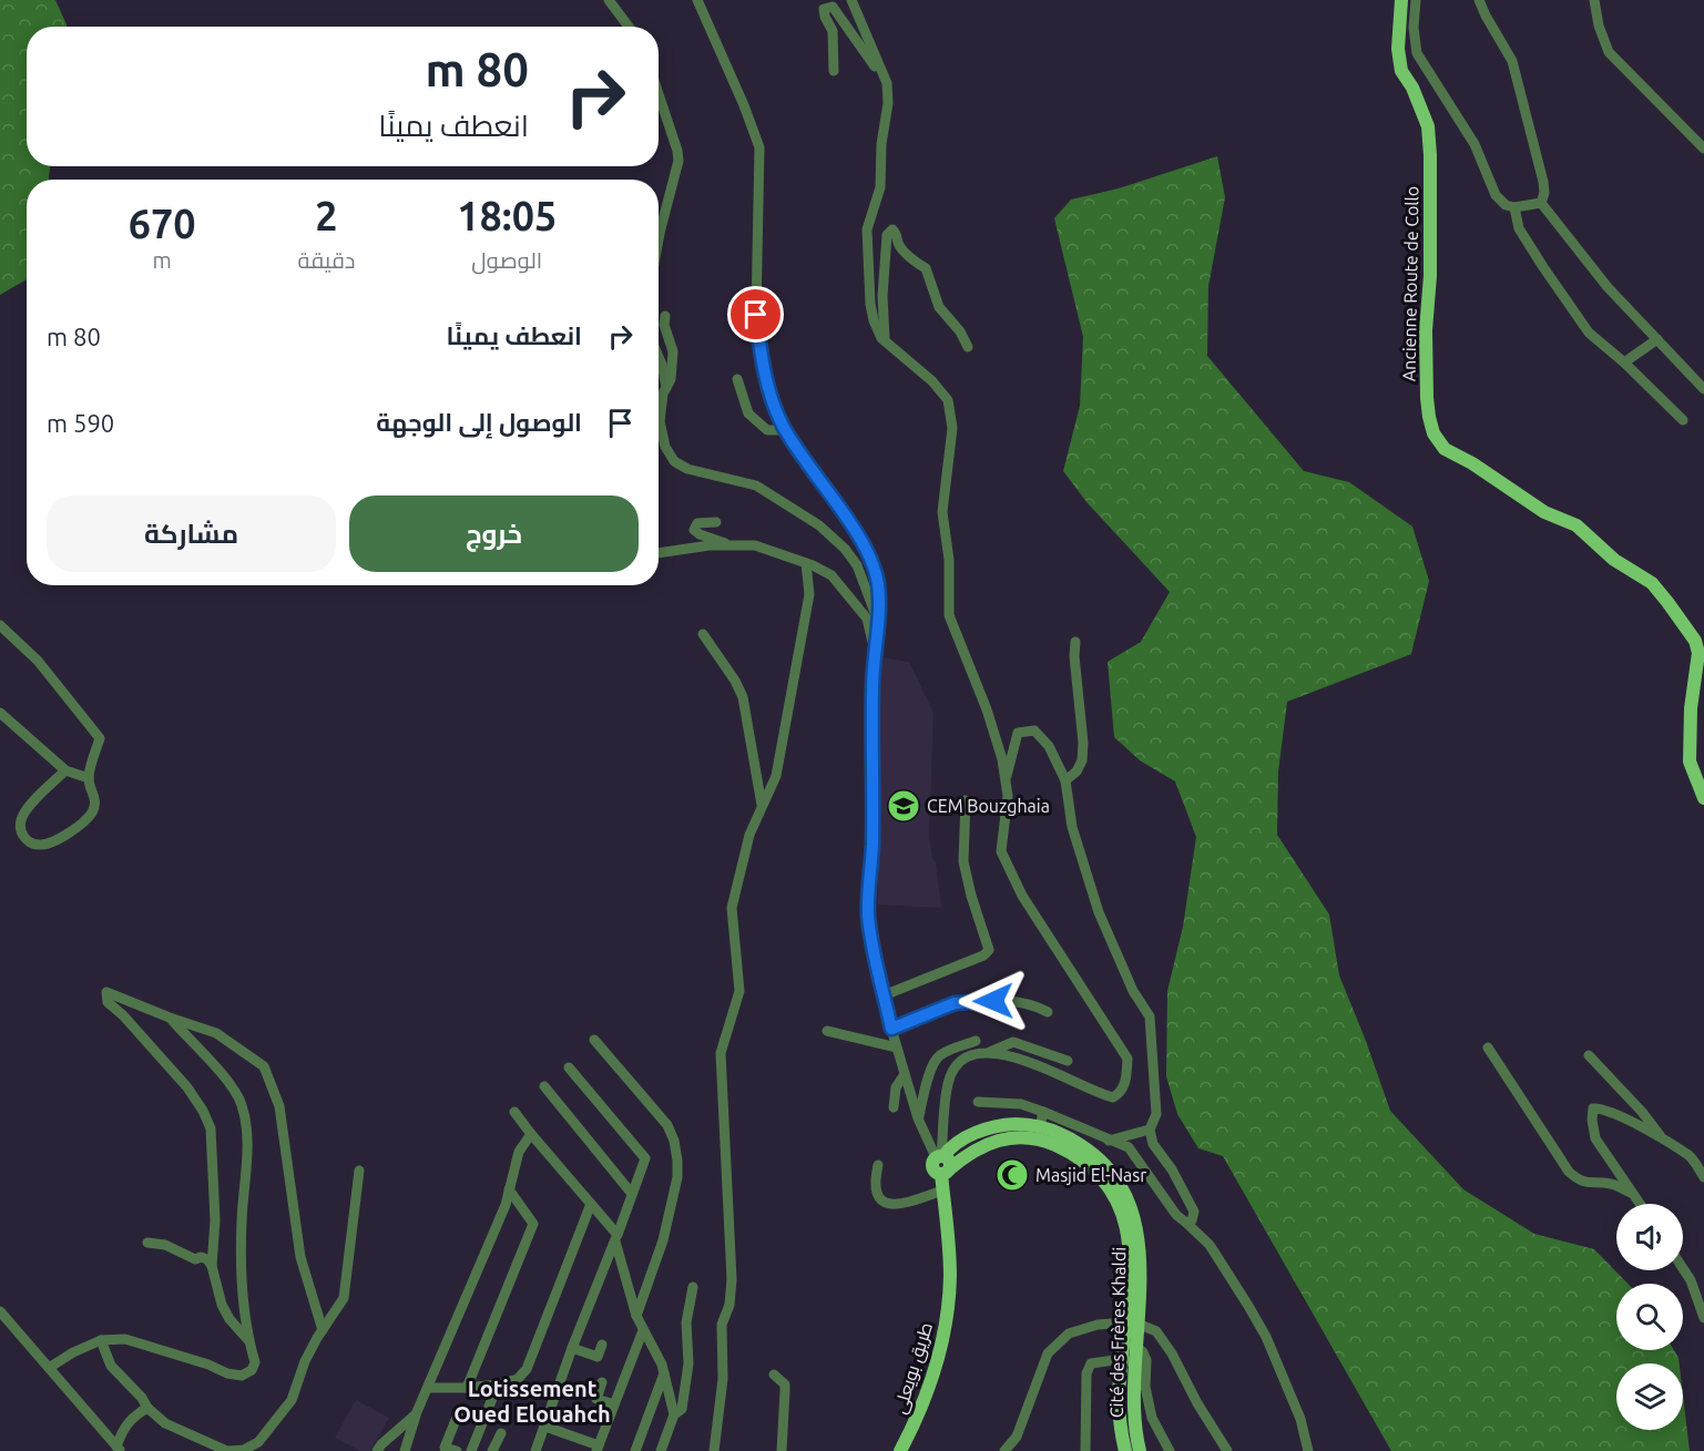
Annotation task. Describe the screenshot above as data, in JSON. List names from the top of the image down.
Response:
{
  "streets": {
    "main road": ["Ancienne Route de Collo", "Cité des Frères Khaldi", "طريق بويعلى"]
  },
  "crossings": [
    ["Cité des Frères Khaldi", "طريق بويعلى"]
  ],
  "districts": ["Lotissement Oued Elouahch"],
  "places": {
    "school or university": ["CEM Bouzghaia"],
    "mosque": ["Masjid El-Nasr"]
  },
  "page": {
    "turn": ["80 m", "انعطف يمينًا"],
    "eta": [
      "18:05",
      "الوصول",
      "2",
      "دقيقة",
      "670",
      "m"
    ],
    "list": [
      {
        "name": "انعطف يمينًا",
        "value": "80 m"
      },
      {
        "name": "الوصول إلى الوجهة",
        "value": "590 m"
      }
    ],
    "buttons": ["خروج", "مشاركة"]
  }
}
